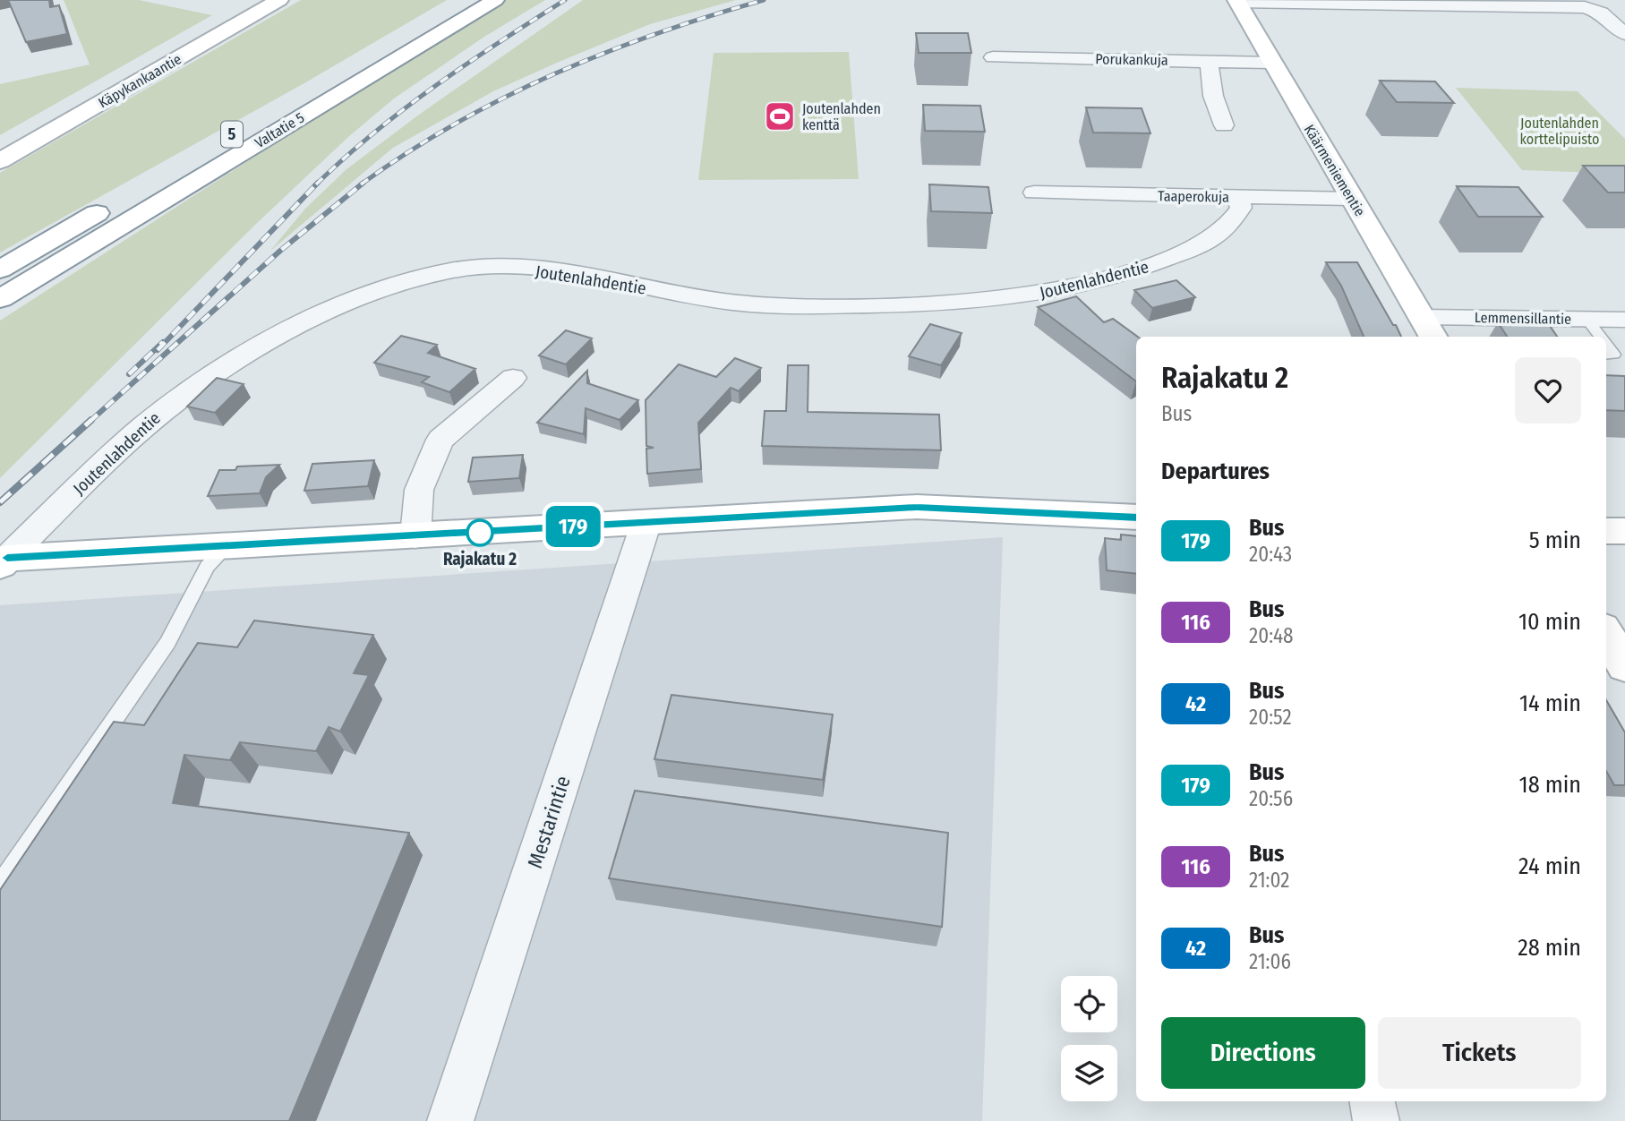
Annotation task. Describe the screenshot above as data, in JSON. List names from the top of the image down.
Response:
{
  "streets": {
    "main road": [
      "Käpykankaantie",
      "Valtatie 5",
      "5",
      "Käärmeniementie"
    ],
    "street": [
      "Porukankuja",
      "Taaperokuja",
      "Joutenlahdentie",
      "Lemmensillantie",
      "Mestarintie"
    ]
  },
  "crossings": [
    ["Porukankuja", "Käärmeniementie"],
    ["Käärmeniementie", "Taaperokuja"],
    ["Käärmeniementie", "Lemmensillantie"],
    ["Taaperokuja", "Joutenlahdentie"]
  ],
  "parks": ["Joutenlahden korttelipuisto"],
  "places": {
    "sports": ["Joutenlahden kenttä"],
    "other": ["Rajakatu 2"]
  },
  "lines": ["bus line 179"],
  "page": {
    "on_map": "179",
    "heading": [
      ["Rajakatu 2", "Bus"],
      "Departures"
    ],
    "list": [
      {
        "mark": "179",
        "name": "Bus",
        "note": "20:43",
        "value": "5 min"
      },
      {
        "mark": "116",
        "name": "Bus",
        "note": "20:48",
        "value": "10 min"
      },
      {
        "mark": "42",
        "name": "Bus",
        "note": "20:52",
        "value": "14 min"
      },
      {
        "mark": "179",
        "name": "Bus",
        "note": "20:56",
        "value": "18 min"
      },
      {
        "mark": "116",
        "name": "Bus",
        "note": "21:02",
        "value": "24 min"
      },
      {
        "mark": "42",
        "name": "Bus",
        "note": "21:06",
        "value": "28 min"
      }
    ],
    "buttons": ["Directions", "Tickets"]
  }
}
